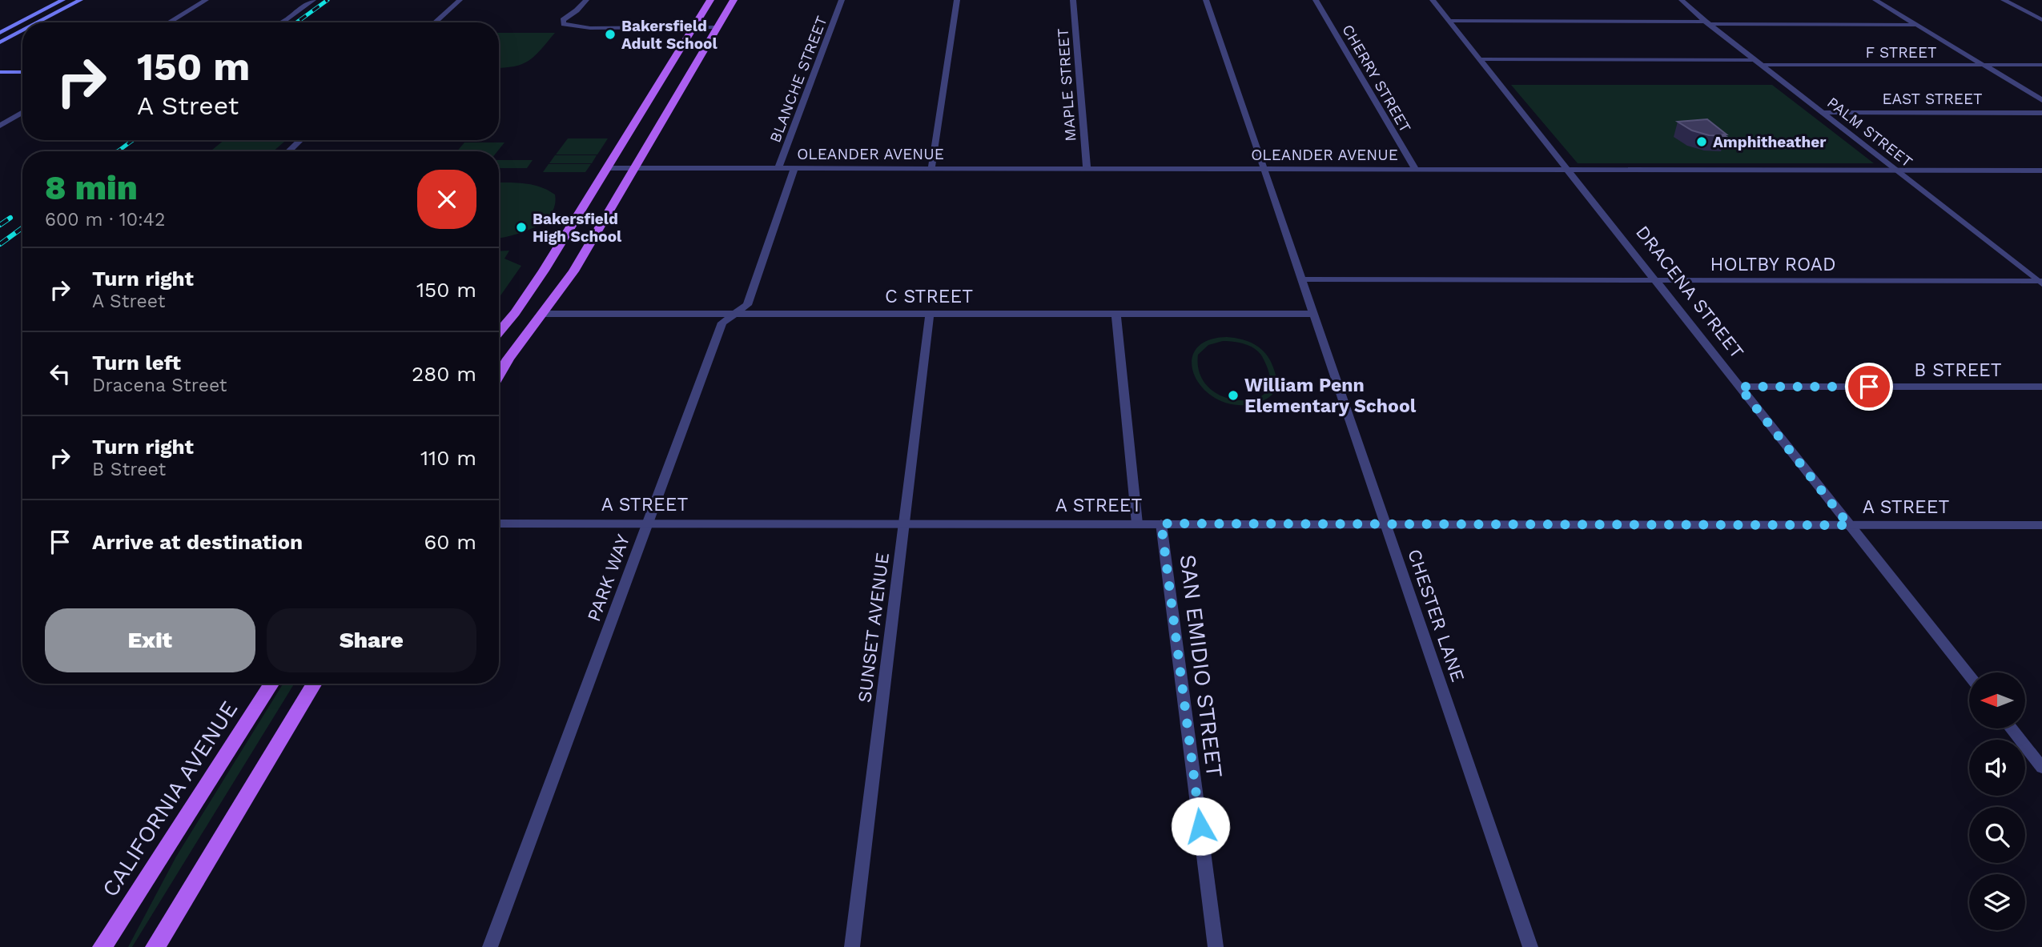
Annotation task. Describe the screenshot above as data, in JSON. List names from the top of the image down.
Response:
{
  "streets": {
    "main road": ["CALIFORNIA AVENUE"],
    "street": [
      "F STREET",
      "CHERRY STREET",
      "BLANCHE STREET",
      "MAPLE STREET",
      "EAST STREET",
      "PALM STREET",
      "OLEANDER AVENUE",
      "HOLTBY ROAD",
      "DRACENA STREET",
      "C STREET",
      "B STREET",
      "A STREET",
      "PARK WAY",
      "CHESTER LANE",
      "SUNSET AVENUE",
      "SAN EMIDIO STREET"
    ]
  },
  "crossings": [
    ["F STREET", "PALM STREET"],
    ["F STREET", "DRACENA STREET"],
    ["CHERRY STREET", "OLEANDER AVENUE"],
    ["BLANCHE STREET", "OLEANDER AVENUE"],
    ["MAPLE STREET", "OLEANDER AVENUE"],
    ["EAST STREET", "PALM STREET"],
    ["PALM STREET", "OLEANDER AVENUE"],
    ["PALM STREET", "HOLTBY ROAD"],
    ["OLEANDER AVENUE", "DRACENA STREET"],
    ["OLEANDER AVENUE", "PARK WAY"],
    ["OLEANDER AVENUE", "CHESTER LANE"],
    ["HOLTBY ROAD", "DRACENA STREET"],
    ["HOLTBY ROAD", "CHESTER LANE"],
    ["DRACENA STREET", "B STREET"],
    ["DRACENA STREET", "A STREET"],
    ["C STREET", "PARK WAY"],
    ["C STREET", "CHESTER LANE"],
    ["C STREET", "SUNSET AVENUE"],
    ["A STREET", "PARK WAY"],
    ["A STREET", "CHESTER LANE"],
    ["A STREET", "SUNSET AVENUE"],
    ["A STREET", "SAN EMIDIO STREET"]
  ],
  "places": [
    "Bakersfield Adult School",
    "Amphitheather",
    "Bakersfield High School",
    "William Penn Elementary School"
  ],
  "north": "left",
  "page": {
    "turn": ["150 m", "A Street"],
    "heading": ["8 min", "600 m · 10:42"],
    "list": [
      {
        "name": "Turn right",
        "note": "A Street",
        "value": "150 m"
      },
      {
        "name": "Turn left",
        "note": "Dracena Street",
        "value": "280 m"
      },
      {
        "name": "Turn right",
        "note": "B Street",
        "value": "110 m"
      },
      {
        "name": "Arrive at destination",
        "value": "60 m"
      }
    ],
    "buttons": ["Exit", "Share"]
  }
}
